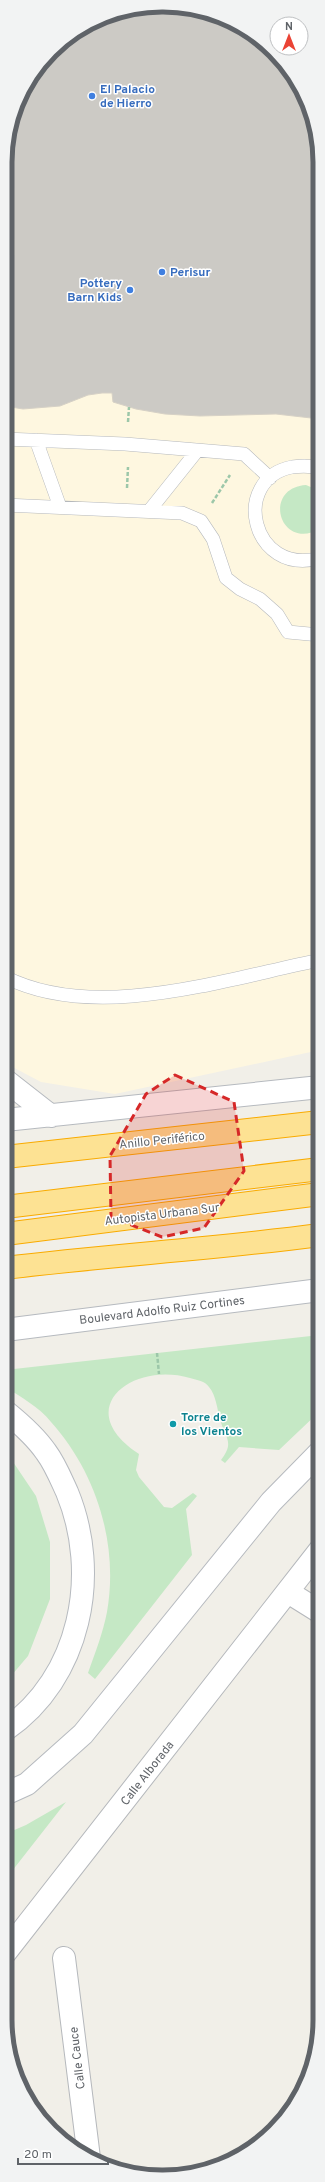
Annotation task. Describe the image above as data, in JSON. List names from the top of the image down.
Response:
{
  "streets": {
    "highway": ["Anillo Periférico", "Autopista Urbana Sur"],
    "main road": ["Boulevard Adolfo Ruiz Cortines", "Calle Alborada", "Calle Cauce"]
  },
  "places": [
    "El Palacio de Hierro",
    "Perisur",
    "Pottery Barn Kids",
    "Torre de los Vientos"
  ],
  "scale_bar": "20 m",
  "north": "top"
}
